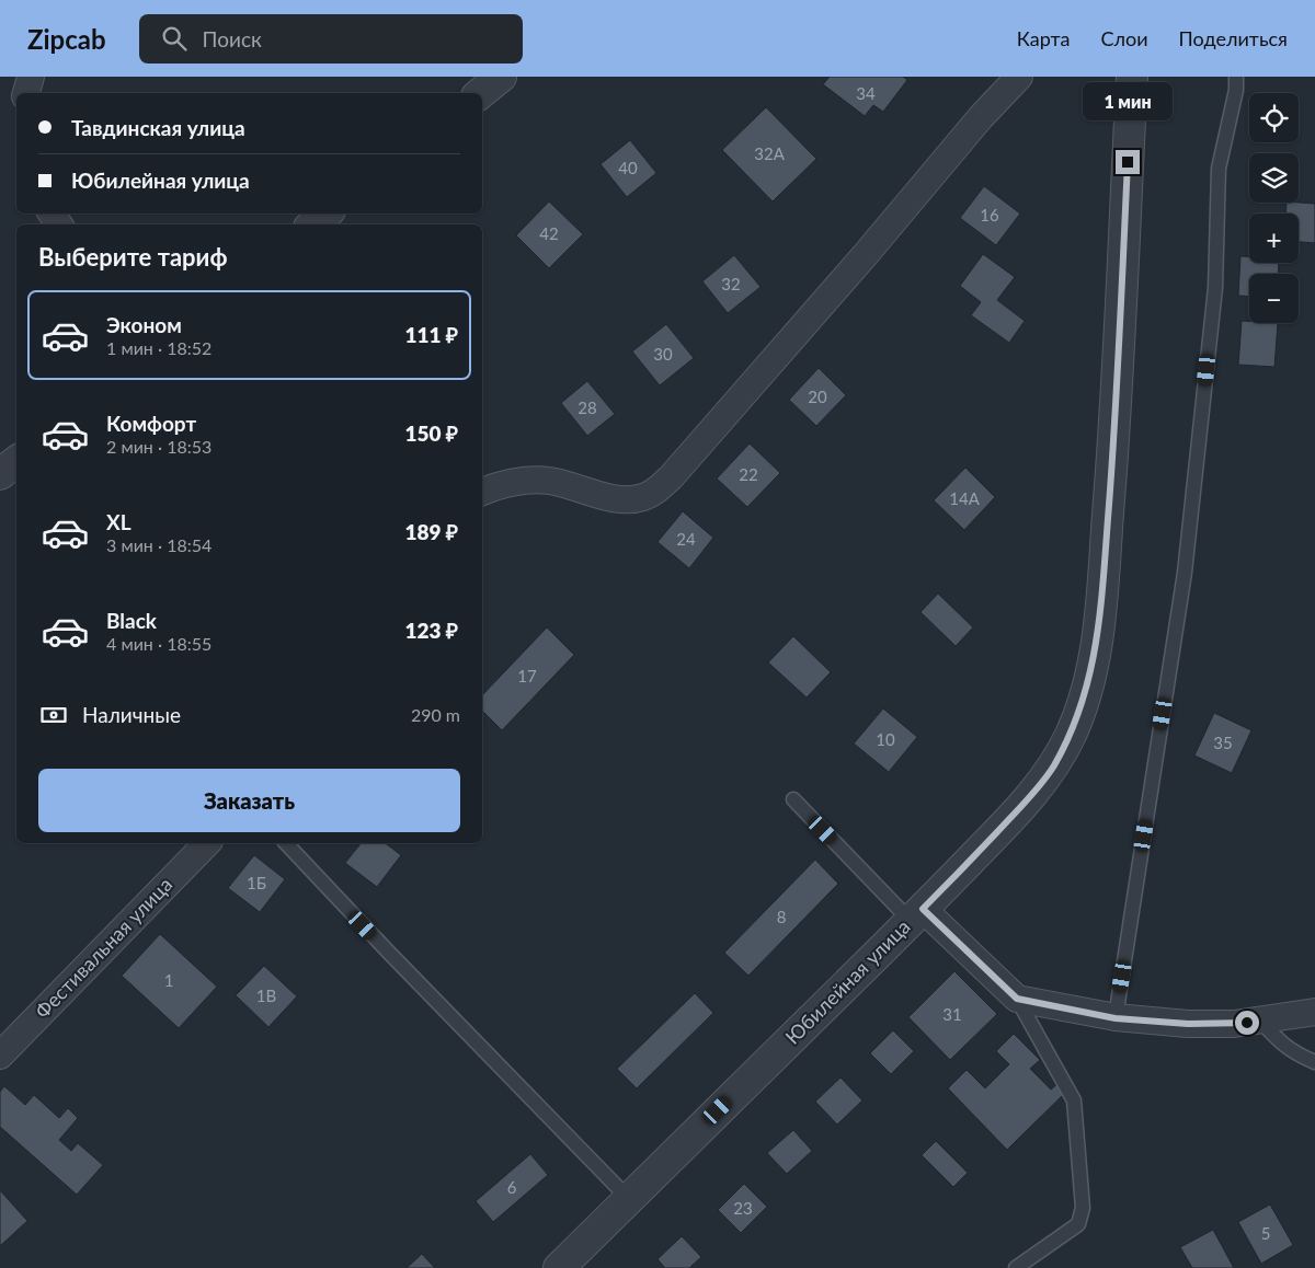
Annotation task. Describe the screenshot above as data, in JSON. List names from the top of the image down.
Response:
{
  "streets": {
    "street": ["Фестивальная улица", "Юбилейная улица"]
  },
  "house_numbers": [
    "34",
    "32А",
    "40",
    "16",
    "42",
    "32",
    "30",
    "20",
    "28",
    "22",
    "14А",
    "24",
    "17",
    "10",
    "35",
    "1Б",
    "8",
    "1",
    "1В",
    "31",
    "6",
    "23",
    "5"
  ],
  "page": {
    "header": "Zipcab",
    "search": "Поиск",
    "nav": ["Карта", "Слои", "Поделиться"],
    "bubble": "1 мин",
    "map_buttons": ["+", "−"],
    "banner": ["Тавдинская улица", "Юбилейная улица"],
    "heading": "Выберите тариф",
    "list": [
      {
        "name": "Эконом",
        "note": "1 мин · 18:52",
        "value": "111 ₽"
      },
      {
        "name": "Комфорт",
        "note": "2 мин · 18:53",
        "value": "150 ₽"
      },
      {
        "name": "XL",
        "note": "3 мин · 18:54",
        "value": "189 ₽"
      },
      {
        "name": "Black",
        "note": "4 мин · 18:55",
        "value": "123 ₽"
      }
    ],
    "pay": ["Наличные", "290 m"],
    "buttons": "Заказать"
  }
}
